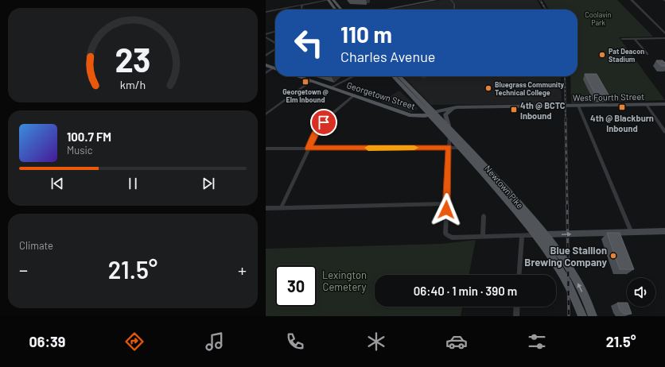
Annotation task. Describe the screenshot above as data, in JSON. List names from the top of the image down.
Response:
{
  "streets": {
    "main road": ["Georgetown Street", "West Fourth Street", "Newtown Pike"]
  },
  "crossings": [
    ["Georgetown Street", "West Fourth Street"],
    ["Georgetown Street", "Newtown Pike"],
    ["West Fourth Street", "Newtown Pike"]
  ],
  "parks": ["Coolavin Park", "Lexington Cemetery"],
  "places": {
    "other": ["Pat Deacon Stadium", "Bluegrass Community Technical College", "Blue Stallion Brewing Company"],
    "transit": ["Georgetown @ Elm Inbound", "4th @ Blackburn Inbound", "4th @ BCTC Inbound"]
  },
  "page": {
    "turn": ["110 m", "Charles Avenue"],
    "song": ["100.7 FM", "Music"],
    "tile": "Climate",
    "heat": ["−", "21.5°", "+"],
    "limit": "30",
    "trip": "06:40 · 1 min · 390 m",
    "tabs": ["06:39", "21.5°"],
    "gauge": ["23", "km/h"]
  }
}
